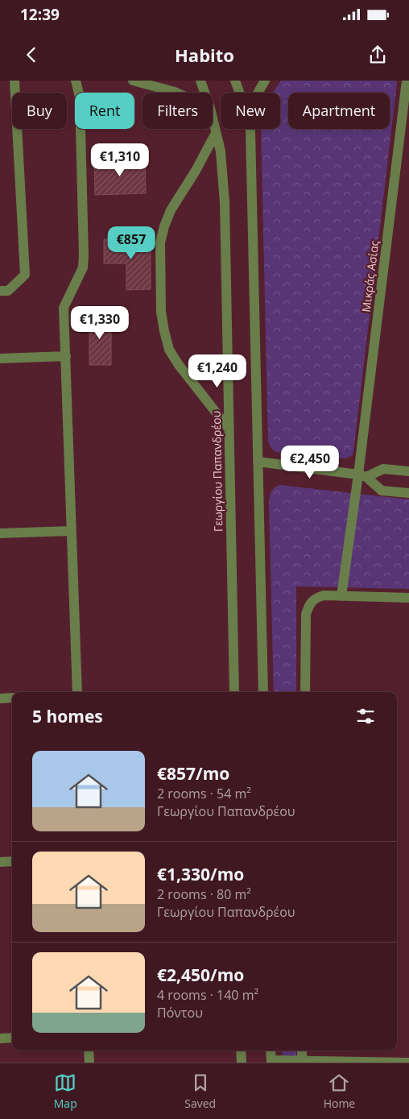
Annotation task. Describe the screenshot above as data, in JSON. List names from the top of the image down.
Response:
{
  "streets": {
    "street": ["Μικράς Ασίας", "Γεωργίου Παπανδρέου"]
  },
  "page": {
    "status": "12:39",
    "header": "Habito",
    "chip": [
      "Buy",
      "Rent",
      "Filters",
      "New",
      "Apartment"
    ],
    "price": [
      "€1,310",
      "€857",
      "€1,330",
      "€1,240",
      "€2,450"
    ],
    "heading": "5 homes",
    "list": [
      {
        "name": "€857/mo",
        "note": "2 rooms · 54 m² · Γεωργίου Παπανδρέου"
      },
      {
        "name": "€1,330/mo",
        "note": "2 rooms · 80 m² · Γεωργίου Παπανδρέου"
      },
      {
        "name": "€2,450/mo",
        "note": "4 rooms · 140 m² · Πόντου"
      }
    ],
    "tabs": ["Map", "Saved", "Home"]
  }
}
